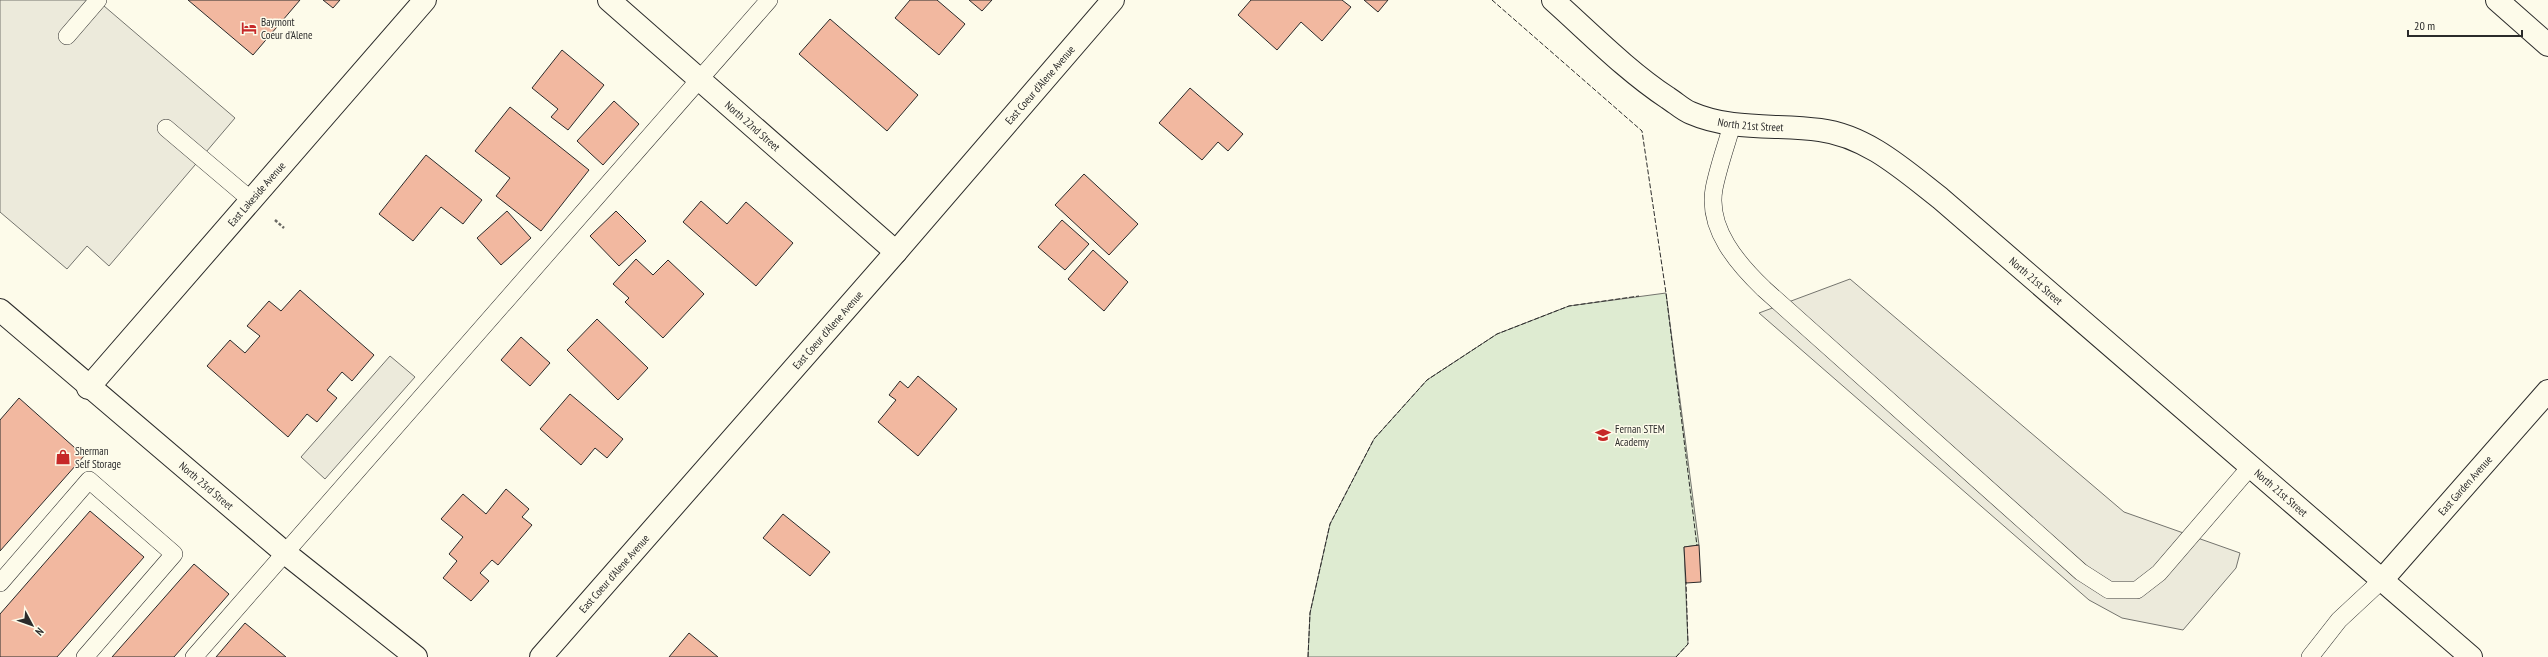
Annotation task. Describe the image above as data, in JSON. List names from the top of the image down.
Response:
{
  "streets": {
    "street": [
      "East Coeur d'Alene Avenue",
      "North 21st Street",
      "North 22nd Street",
      "East Lakeside Avenue",
      "East Garden Avenue",
      "North 23rd Street"
    ]
  },
  "crossings": [
    ["East Coeur d'Alene Avenue", "North 22nd Street"],
    ["North 21st Street", "East Garden Avenue"],
    ["East Lakeside Avenue", "North 23rd Street"]
  ],
  "places": {
    "hotel": ["Baymont Coeur d'Alene"],
    "school or university": ["Fernan STEM Academy"],
    "shop": ["Sherman Self Storage"]
  },
  "scale_bar": "20 m",
  "north": "bottom right"
}
